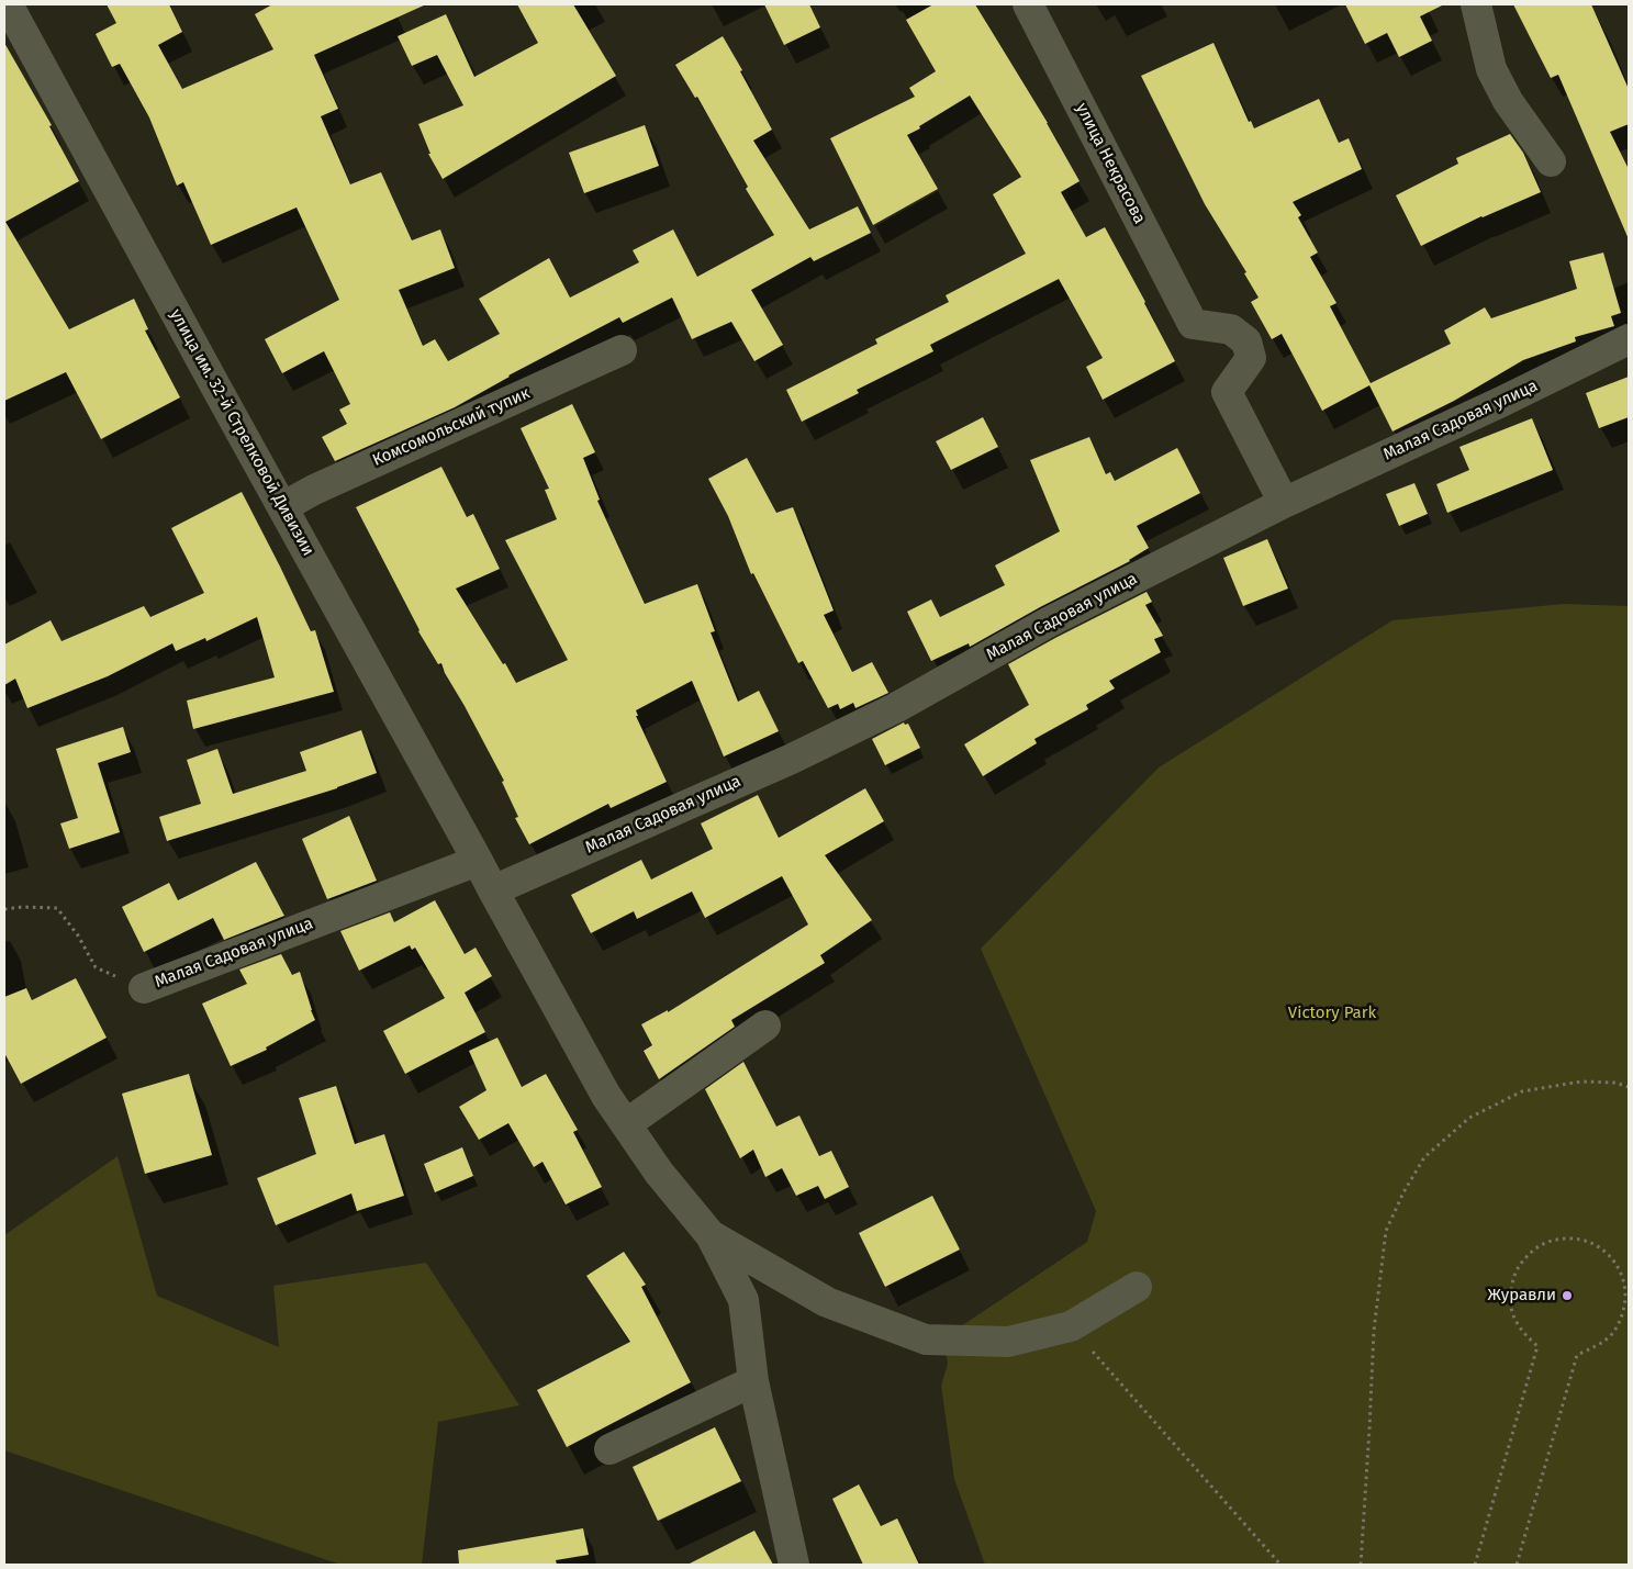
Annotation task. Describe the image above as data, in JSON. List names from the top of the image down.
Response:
{
  "streets": {
    "street": [
      "улица Некрасова",
      "Малая Садовая улица",
      "Комсомольский тупик",
      "улица им. 32-й Стрелковой Дивизии"
    ]
  },
  "crossings": [
    ["улица Некрасова", "Малая Садовая улица"],
    ["Малая Садовая улица", "улица им. 32-й Стрелковой Дивизии"],
    ["Комсомольский тупик", "улица им. 32-й Стрелковой Дивизии"]
  ],
  "parks": ["Victory Park"],
  "places": ["Журавли"]
}
